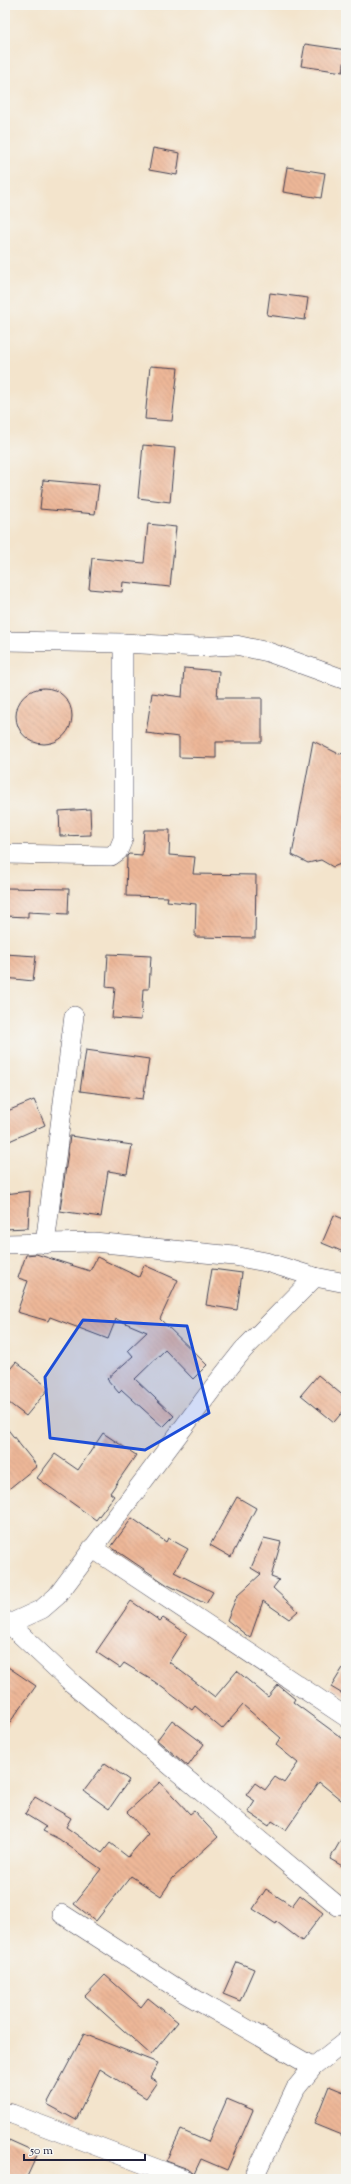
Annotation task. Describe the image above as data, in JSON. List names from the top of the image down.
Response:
{
  "scale_bar": "50 m"
}
